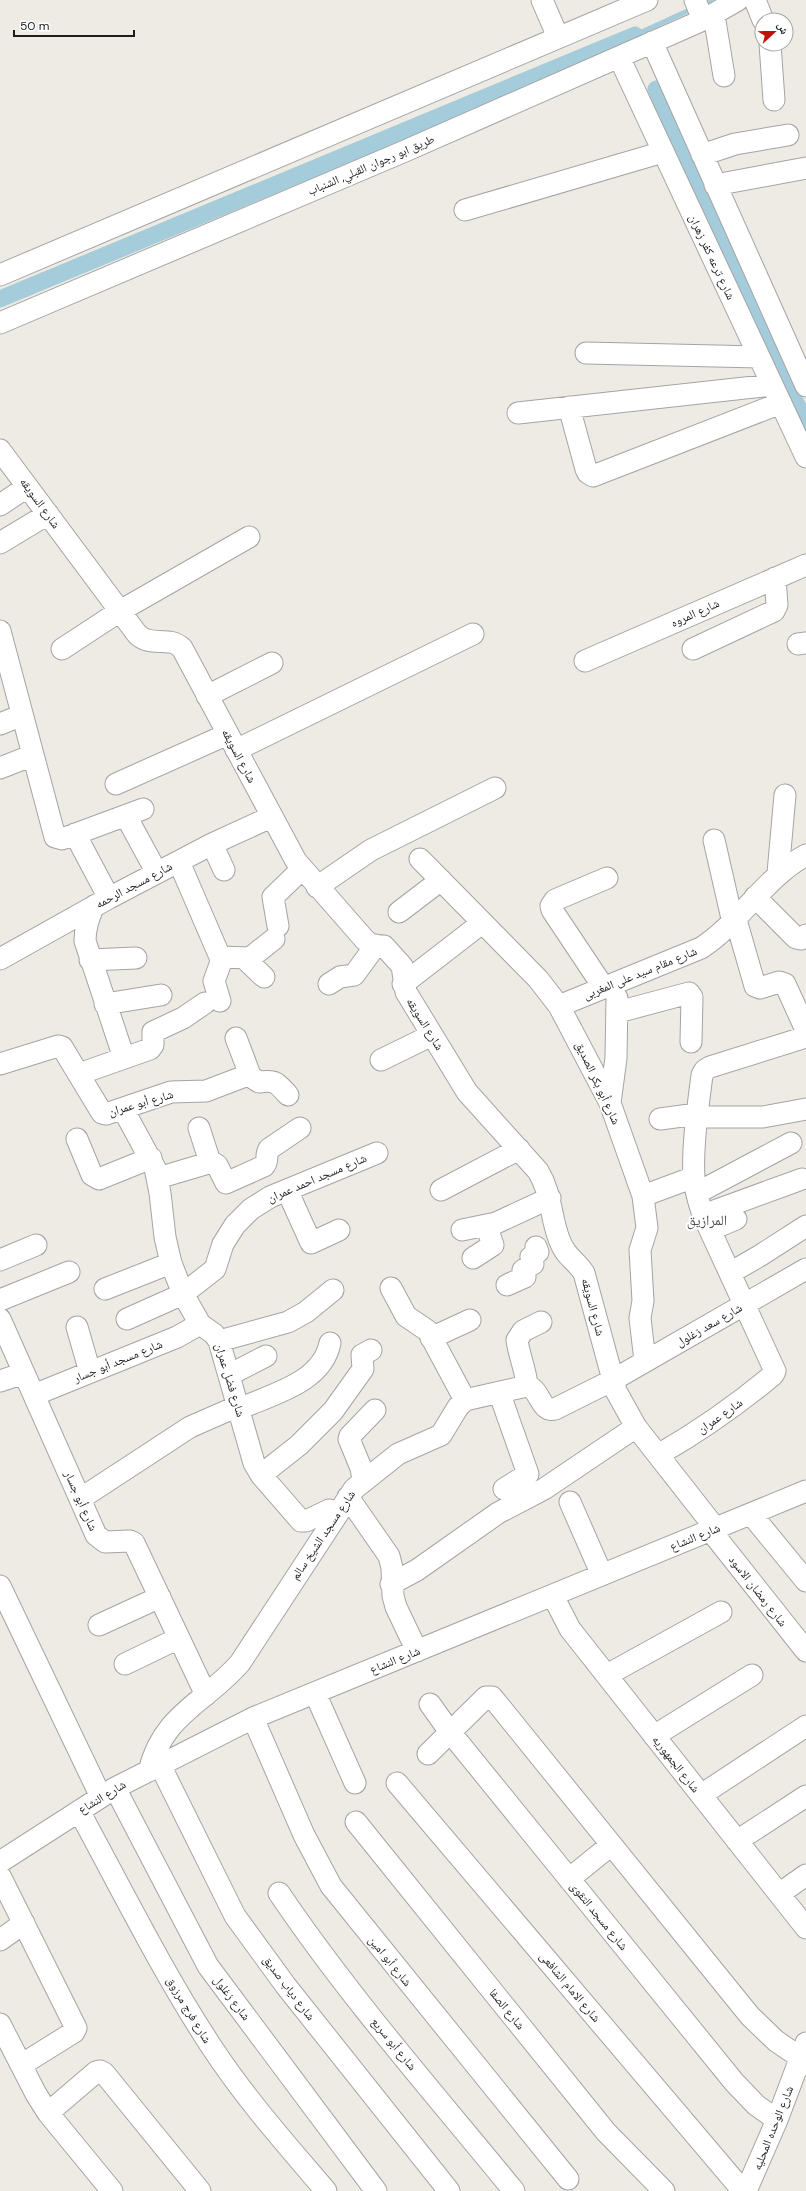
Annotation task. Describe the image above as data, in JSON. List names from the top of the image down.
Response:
{
  "streets": {
    "street": [
      "طريق ابو رجوان القبلي, الشنباب",
      "شارع ترعه كفر زهران",
      "شارع السويقه",
      "شارع المروه",
      "شارع مسجد الرحمه",
      "شارع مقام سيد على المغربى",
      "شارع أبو بكر الصديق",
      "شارع أبو عمران",
      "شارع مسجد احمد عمران",
      "شارع سعد زغلول",
      "شارع مسجد أبو جسار",
      "شارع فضل عمران",
      "شارع عمران",
      "شارع أبو جسار",
      "شارع مسجد الشيخ سالم",
      "شارع النشاع",
      "شارع رمضان الاسود",
      "شارع الجمهوريه",
      "شارع مسجد التقوى",
      "شارع أبو امين",
      "شارع الامام الشافعى",
      "شارع دياب صديق",
      "شارع زغلول",
      "شارع الصفا",
      "شارع فرج مرزوق",
      "شارع أبو سريع",
      "شارع الوحده المحليه"
    ]
  },
  "crossings": [
    ["طريق ابو رجوان القبلي, الشنباب", "شارع ترعه كفر زهران"],
    ["شارع السويقه", "شارع مسجد الرحمه"],
    ["شارع السويقه", "شارع سعد زغلول"],
    ["شارع السويقه", "شارع عمران"],
    ["شارع السويقه", "شارع النشاع"],
    ["شارع السويقه", "شارع رمضان الاسود"],
    ["شارع مقام سيد على المغربى", "شارع أبو بكر الصديق"],
    ["شارع أبو بكر الصديق", "شارع سعد زغلول"],
    ["شارع أبو عمران", "شارع فضل عمران"],
    ["شارع مسجد احمد عمران", "شارع فضل عمران"],
    ["شارع سعد زغلول", "شارع عمران"],
    ["شارع مسجد أبو جسار", "شارع فضل عمران"],
    ["شارع مسجد أبو جسار", "شارع أبو جسار"],
    ["شارع فضل عمران", "شارع مسجد الشيخ سالم"],
    ["شارع أبو جسار", "شارع مسجد الشيخ سالم"],
    ["شارع مسجد الشيخ سالم", "شارع النشاع"],
    ["شارع مسجد الشيخ سالم", "شارع دياب صديق"],
    ["شارع النشاع", "شارع رمضان الاسود"],
    ["شارع النشاع", "شارع الجمهوريه"],
    ["شارع النشاع", "شارع أبو امين"],
    ["شارع النشاع", "شارع دياب صديق"],
    ["شارع النشاع", "شارع زغلول"],
    ["شارع النشاع", "شارع فرج مرزوق"],
    ["شارع مسجد التقوى", "شارع الوحده المحليه"],
    ["شارع الامام الشافعى", "شارع الوحده المحليه"]
  ],
  "districts": ["المرازيق"],
  "scale_bar": "50 m",
  "north": "right"
}
